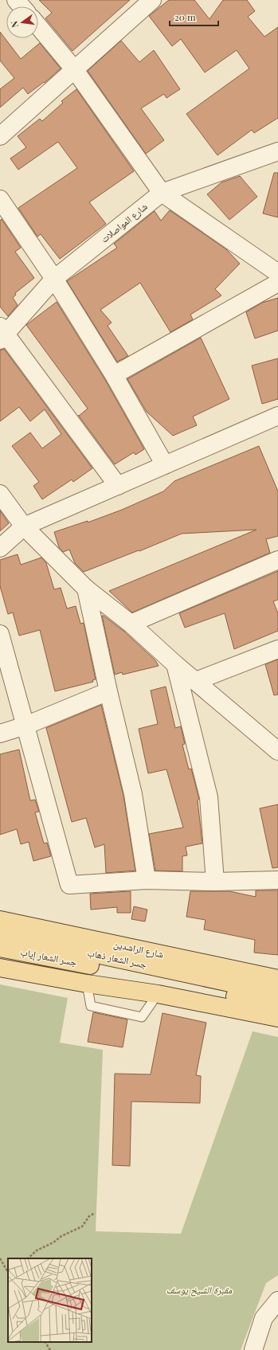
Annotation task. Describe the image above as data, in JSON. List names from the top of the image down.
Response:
{
  "streets": {
    "main road": ["شارع الراشدين", "جسر الشعار إياب", "جسر الشعار ذهاب"],
    "street": ["شارع المواصلات"]
  },
  "crossings": [
    ["جسر الشعار إياب", "جسر الشعار ذهاب"]
  ],
  "parks": ["مقبرة الشيخ يوسف"],
  "scale_bar": "20 m",
  "north": "left"
}
